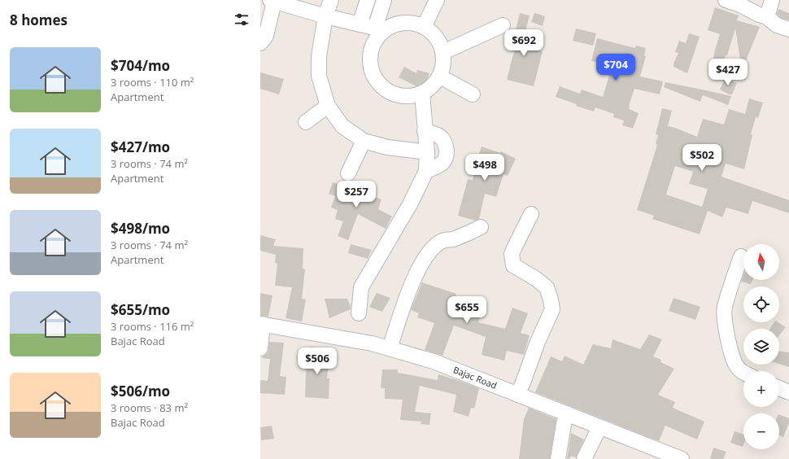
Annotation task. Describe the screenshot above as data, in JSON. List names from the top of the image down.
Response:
{
  "streets": {
    "street": ["Bajac Road"]
  },
  "north": "top",
  "page": {
    "heading": "8 homes",
    "price": [
      "$692",
      "$704",
      "$427",
      "$502",
      "$498",
      "$257",
      "$655",
      "$506"
    ],
    "list": [
      {
        "name": "$704/mo",
        "note": "3 rooms · 110 m² · Apartment"
      },
      {
        "name": "$427/mo",
        "note": "3 rooms · 74 m² · Apartment"
      },
      {
        "name": "$498/mo",
        "note": "3 rooms · 74 m² · Apartment"
      },
      {
        "name": "$655/mo",
        "note": "3 rooms · 116 m² · Bajac Road"
      },
      {
        "name": "$506/mo",
        "note": "3 rooms · 83 m² · Bajac Road"
      }
    ],
    "map_buttons": ["+", "−"]
  }
}
